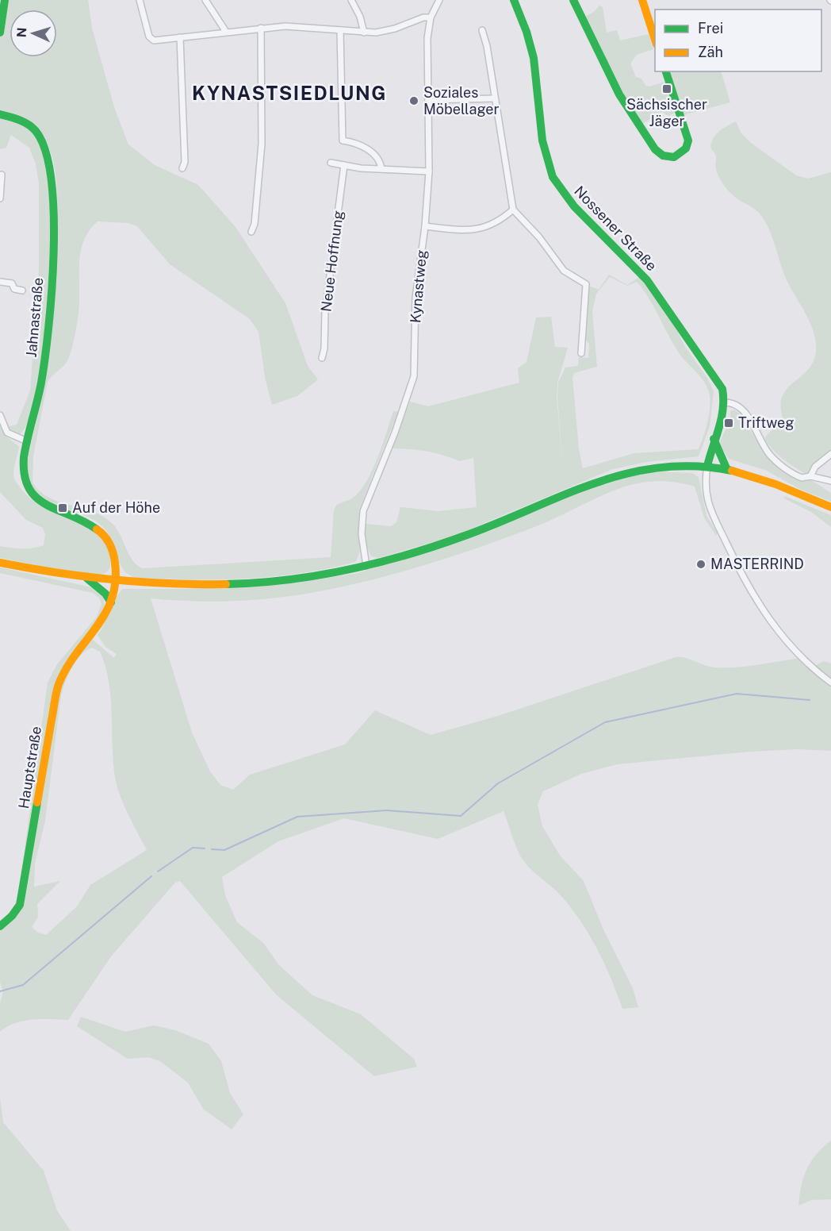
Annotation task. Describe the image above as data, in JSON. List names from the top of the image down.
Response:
{
  "streets": {
    "street": [
      "Nossener Straße",
      "Neue Hoffnung",
      "Kynastweg",
      "Jahnastraße",
      "Hauptstraße"
    ]
  },
  "crossings": [
    ["Jahnastraße", "Hauptstraße"]
  ],
  "districts": ["KYNASTSIEDLUNG"],
  "places": {
    "transit": ["Sächsischer Jäger", "Triftweg", "Auf der Höhe"],
    "other": ["Soziales Möbellager", "MASTERRIND"]
  },
  "legend": ["Frei", "Zäh"],
  "north": "left"
}
